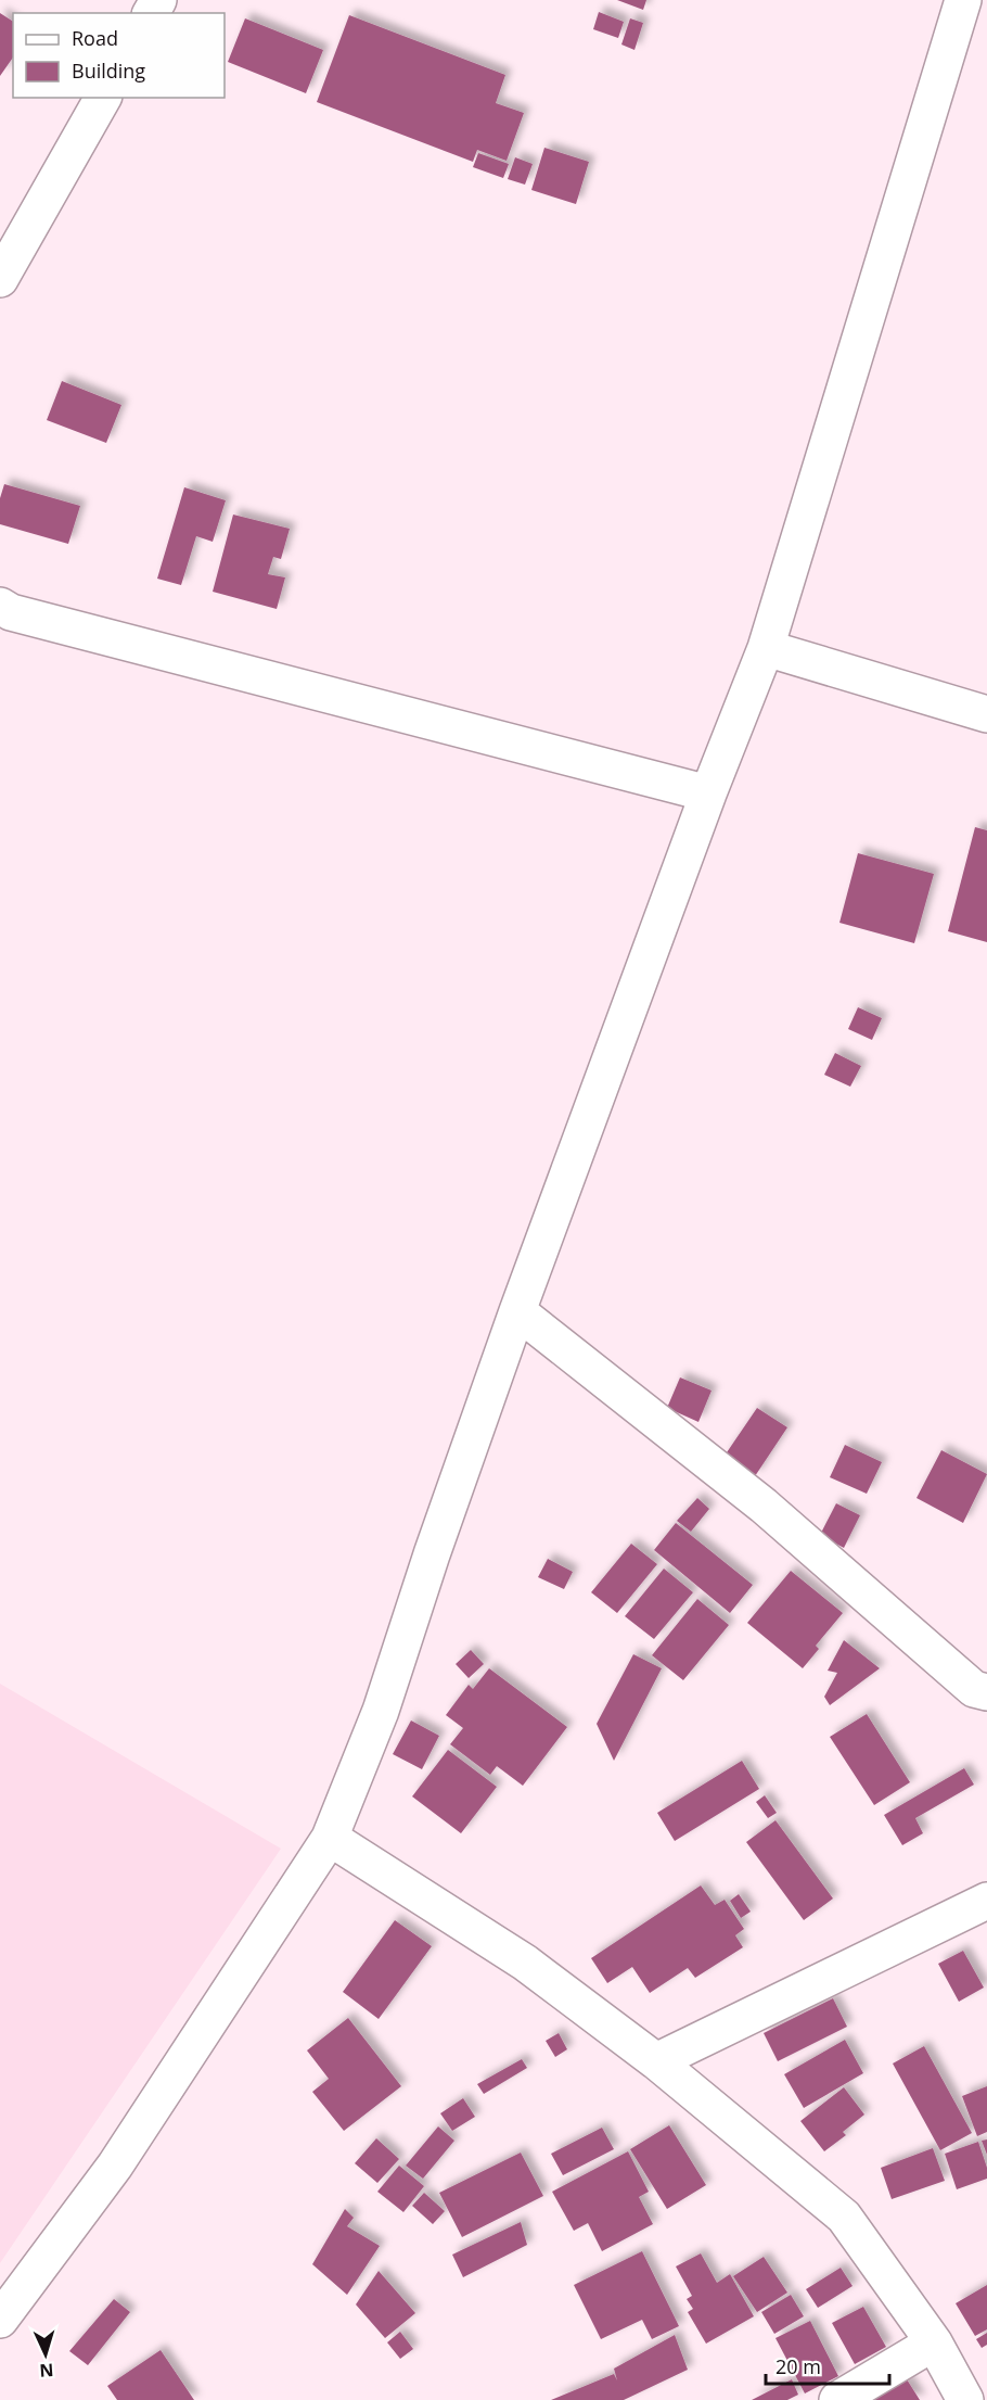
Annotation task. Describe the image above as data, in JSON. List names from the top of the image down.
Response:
{
  "legend": ["Road", "Building"],
  "scale_bar": "20 m",
  "north": "bottom"
}
